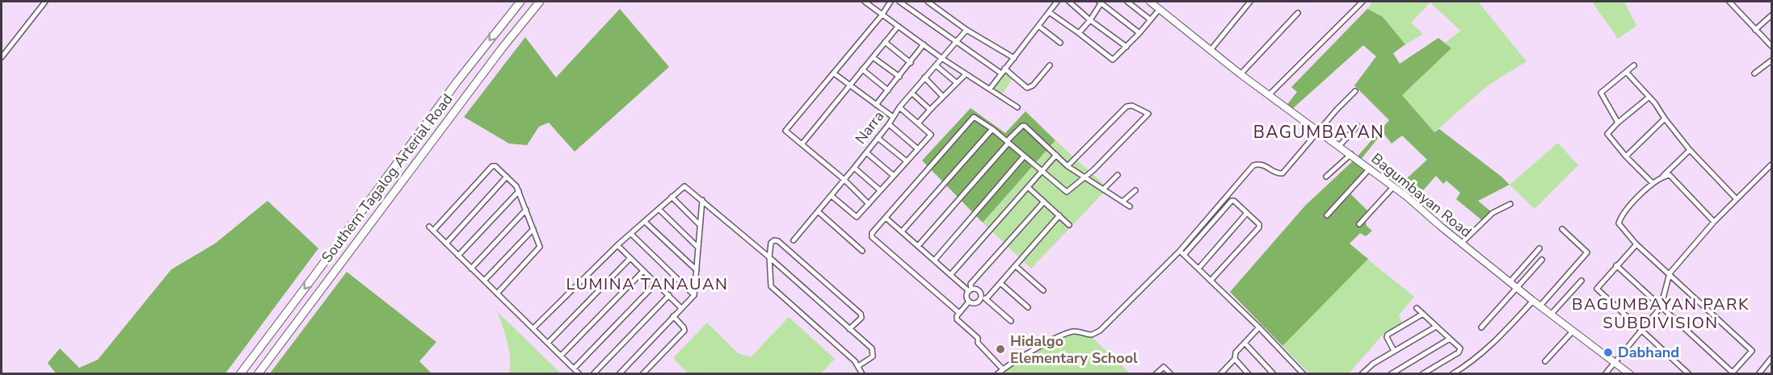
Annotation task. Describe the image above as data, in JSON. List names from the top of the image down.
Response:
{
  "streets": {
    "highway": ["Southern Tagalog Arterial Road"],
    "street": ["Narra", "Bagumbayan Road"]
  },
  "districts": ["BAGUMBAYAN", "LUMINA TANAUAN", "BAGUMBAYAN PARK SUBDIVISION"],
  "places": ["Hidalgo Elementary School", "Dabhand"]
}
